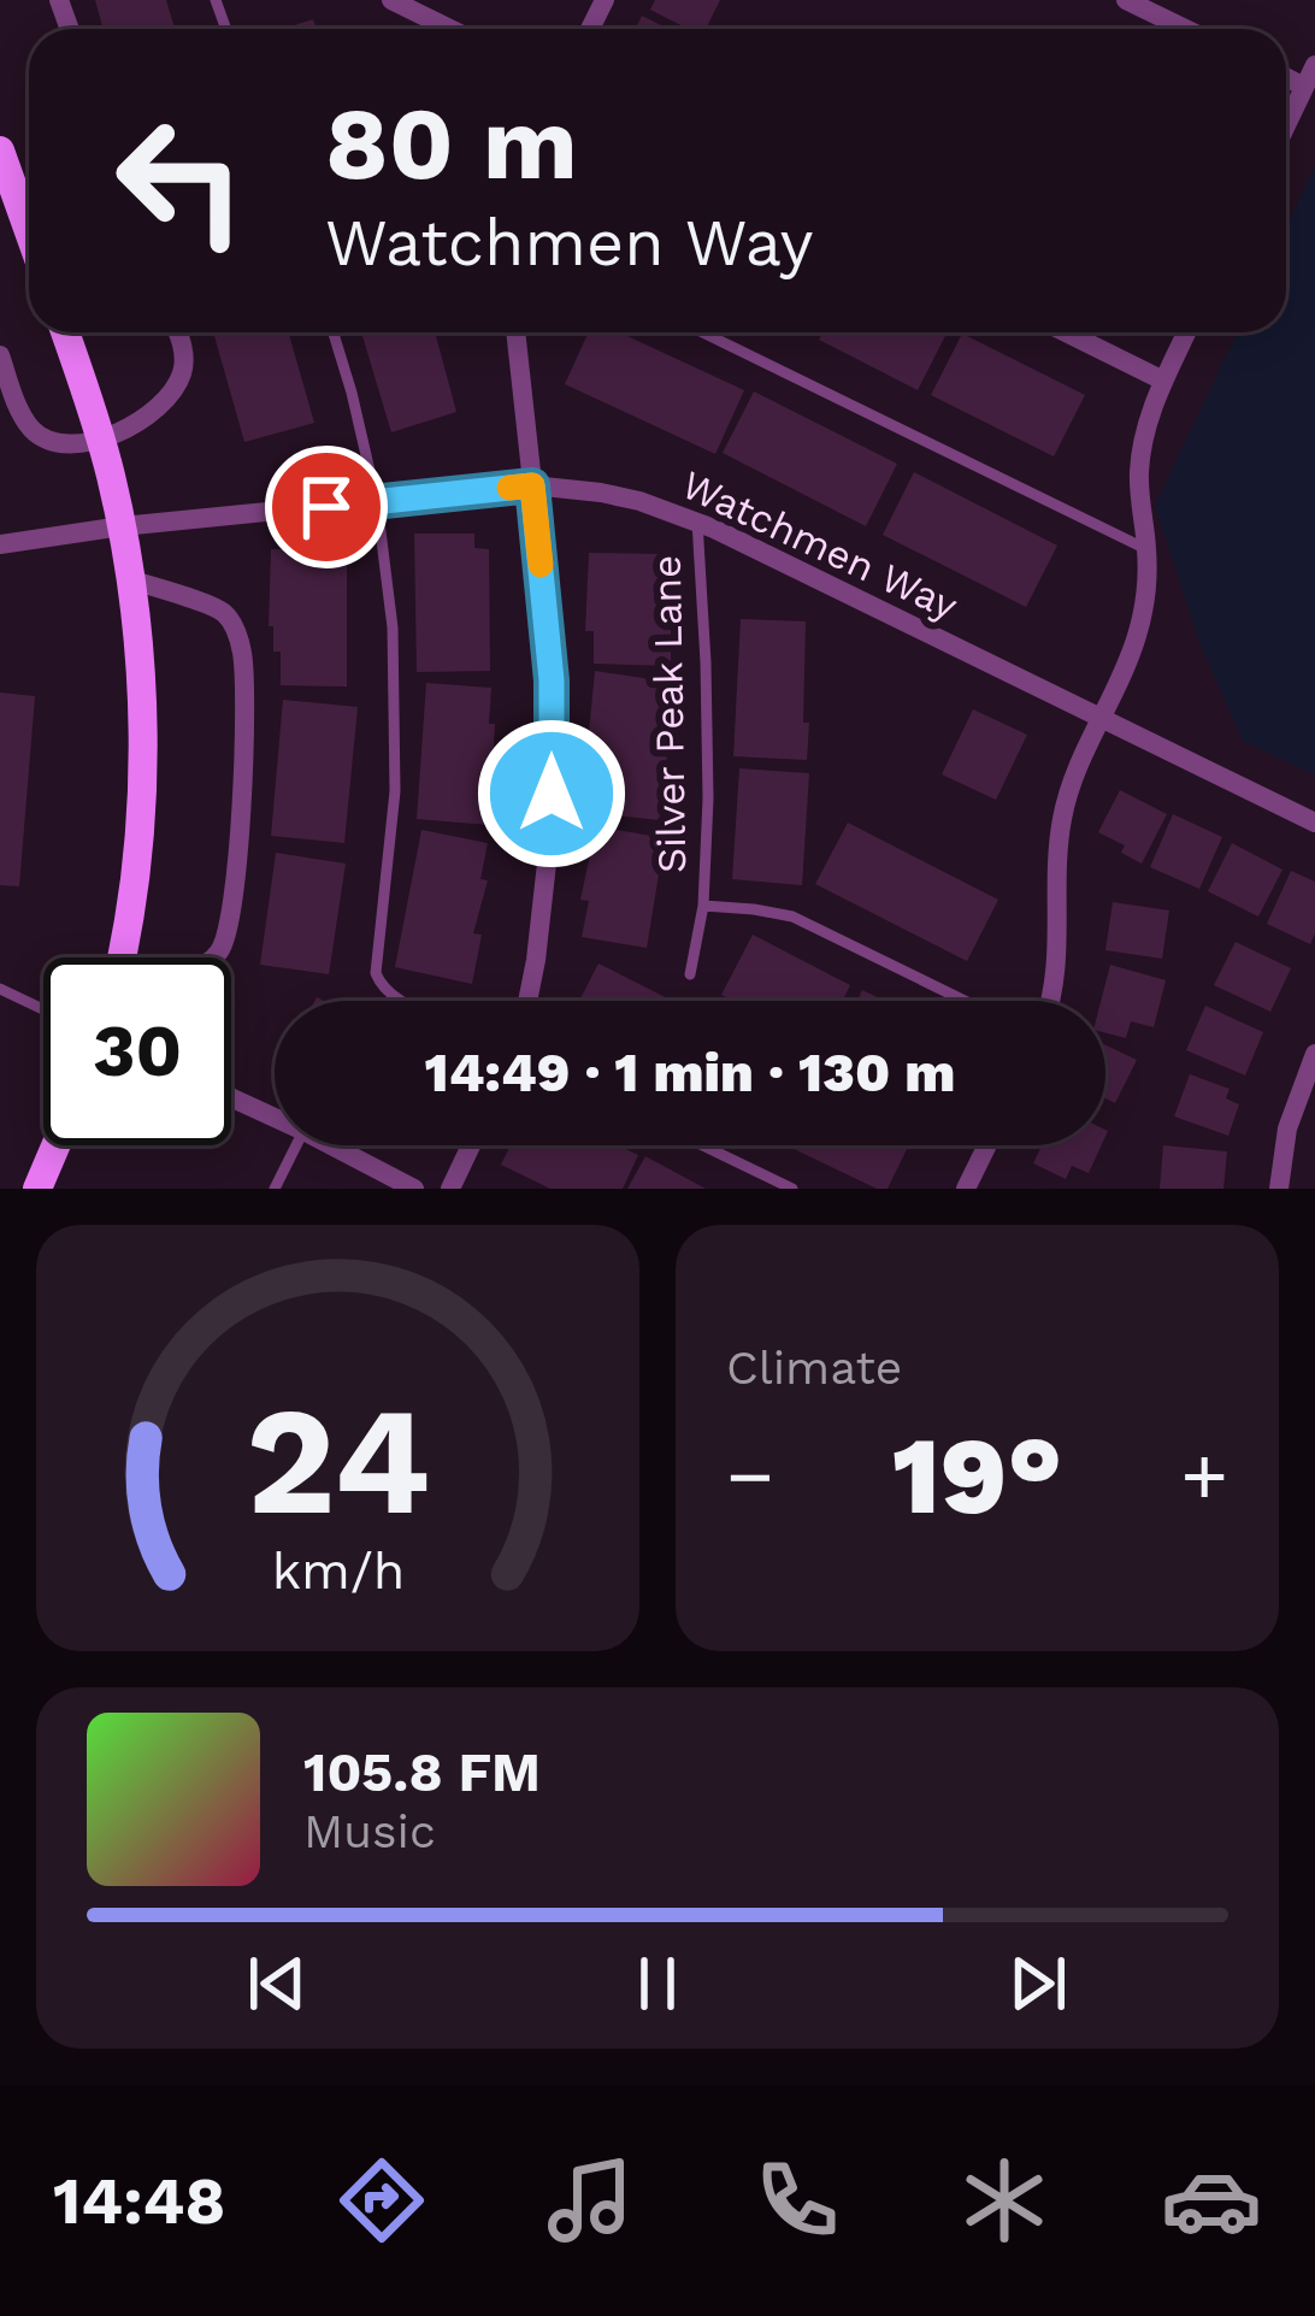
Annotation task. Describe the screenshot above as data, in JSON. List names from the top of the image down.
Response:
{
  "streets": {
    "street": ["Watchmen Way"],
    "lane": ["Silver Peak Lane"]
  },
  "crossings": [
    ["Watchmen Way", "Silver Peak Lane"]
  ],
  "page": {
    "turn": ["80 m", "Watchmen Way"],
    "limit": "30",
    "trip": "14:49 · 1 min · 130 m",
    "tile": "Climate",
    "heat": ["−", "19°", "+"],
    "song": ["105.8 FM", "Music"],
    "tabs": "14:48",
    "gauge": ["24", "km/h"]
  }
}
